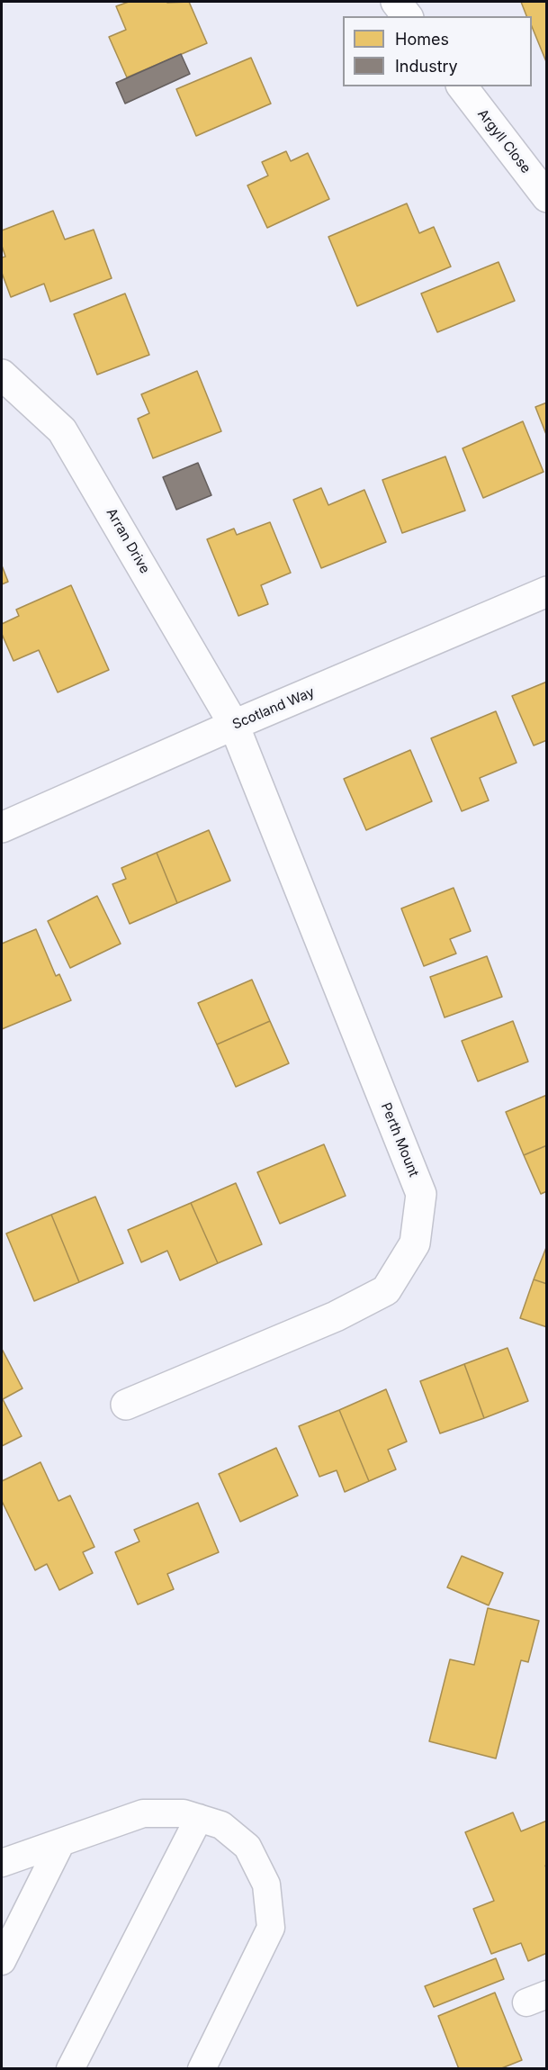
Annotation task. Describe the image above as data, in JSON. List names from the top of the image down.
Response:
{
  "streets": {
    "street": [
      "Argyll Close",
      "Arran Drive",
      "Scotland Way",
      "Perth Mount"
    ]
  },
  "crossings": [
    ["Arran Drive", "Scotland Way"],
    ["Arran Drive", "Perth Mount"],
    ["Scotland Way", "Perth Mount"]
  ],
  "legend": ["Homes", "Industry"]
}
